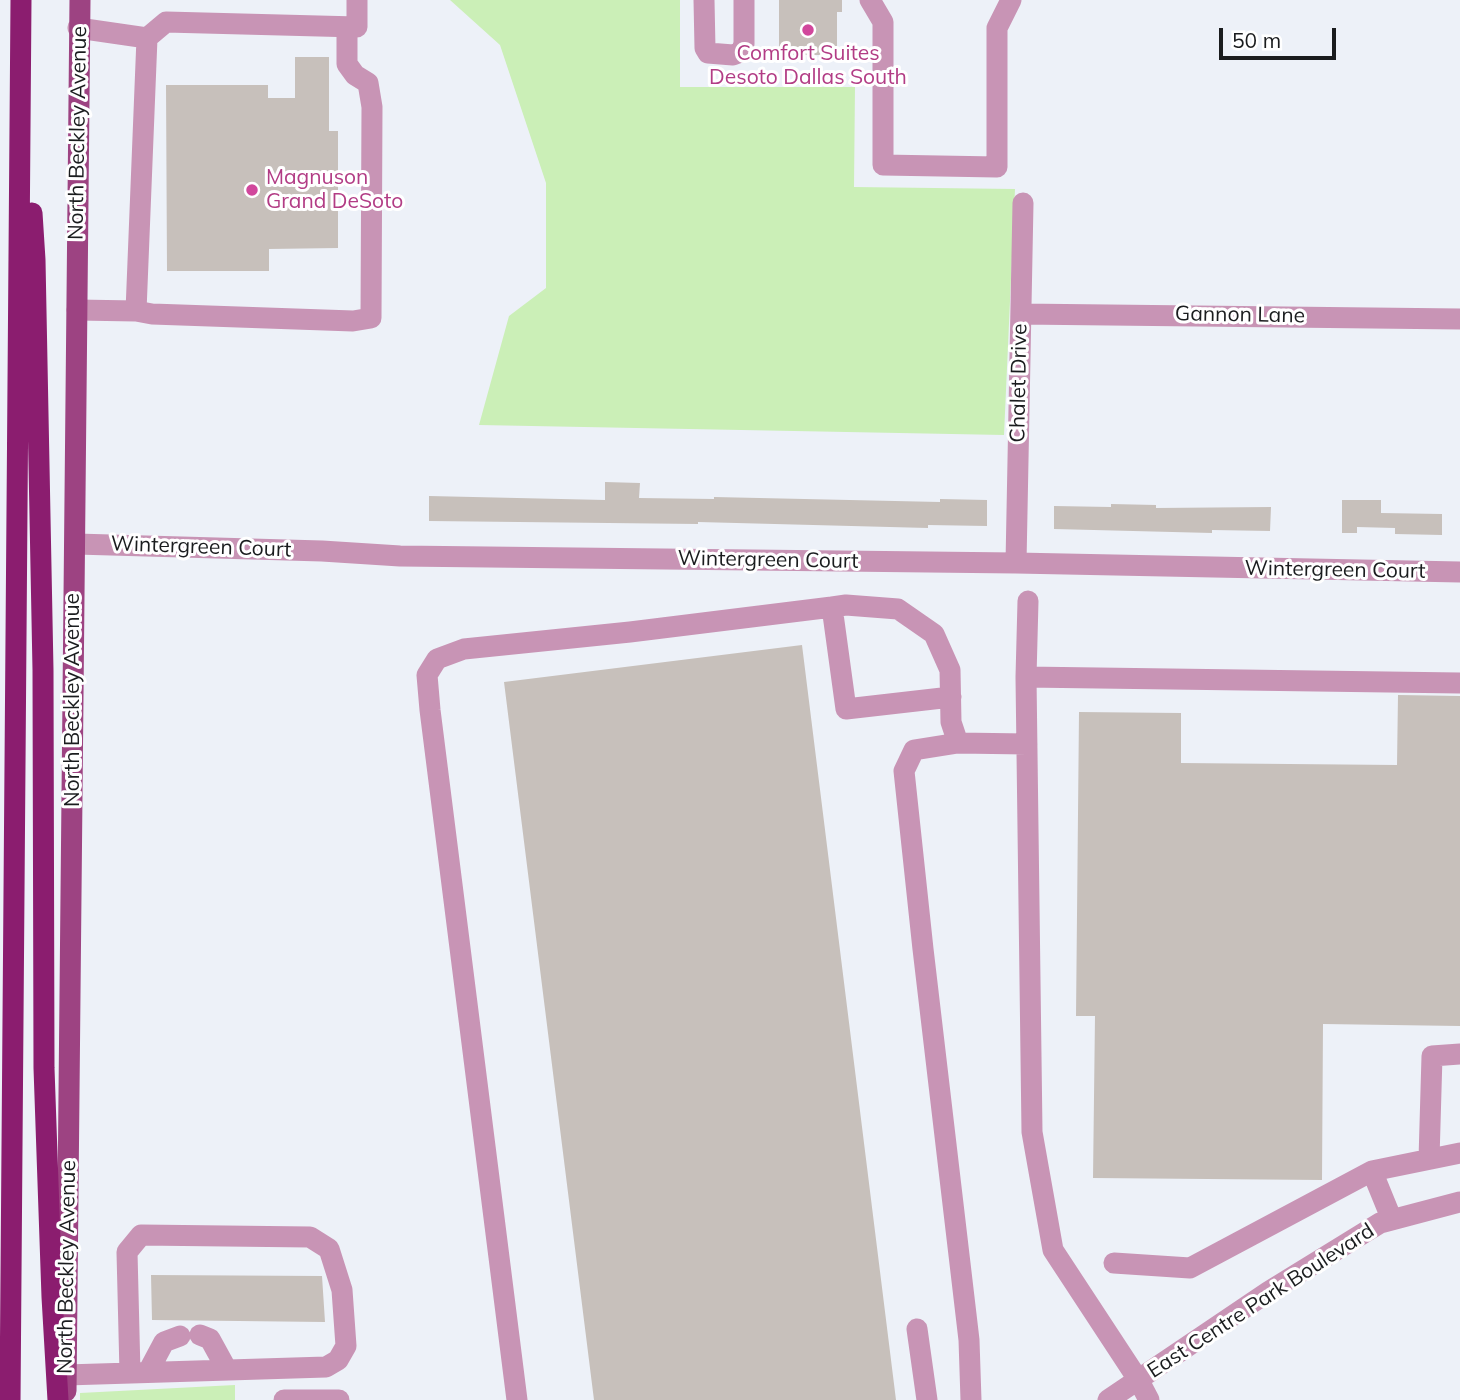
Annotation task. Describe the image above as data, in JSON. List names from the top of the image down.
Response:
{
  "streets": {
    "main road": ["North Beckley Avenue"],
    "street": [
      "Gannon Lane",
      "Chalet Drive",
      "Wintergreen Court",
      "East Centre Park Boulevard"
    ]
  },
  "crossings": [
    ["North Beckley Avenue", "Wintergreen Court"],
    ["Gannon Lane", "Chalet Drive"],
    ["Chalet Drive", "Wintergreen Court"]
  ],
  "places": ["Comfort Suites Desoto Dallas South", "Magnuson Grand DeSoto"],
  "scale_bar": "50 m"
}
